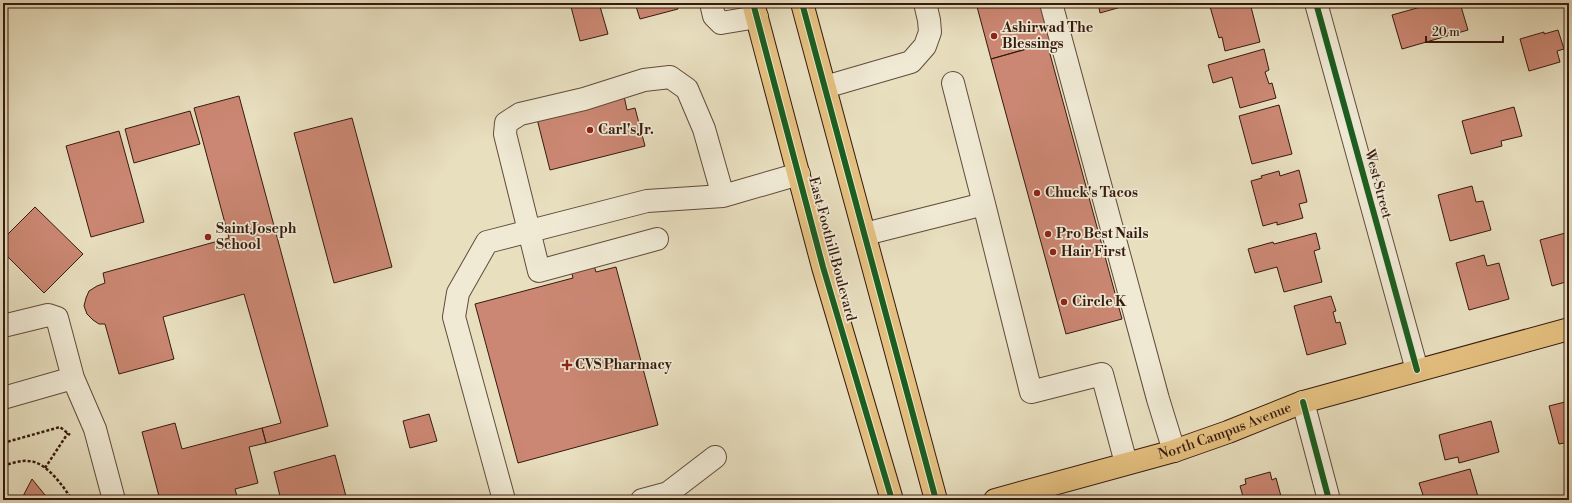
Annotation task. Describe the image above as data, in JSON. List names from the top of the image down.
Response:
{
  "streets": {
    "main road": ["East Foothill Boulevard", "North Campus Avenue"],
    "street": ["West Street"]
  },
  "crossings": [
    ["West Street", "North Campus Avenue"]
  ],
  "places": {
    "other": [
      "Ashirwad The Blessings",
      "Carl's Jr.",
      "Chuck's Tacos",
      "Pro Best Nails",
      "Saint Joseph School",
      "Hair First",
      "Circle K"
    ],
    "health": ["CVS Pharmacy"]
  },
  "scale_bar": "20 m"
}
